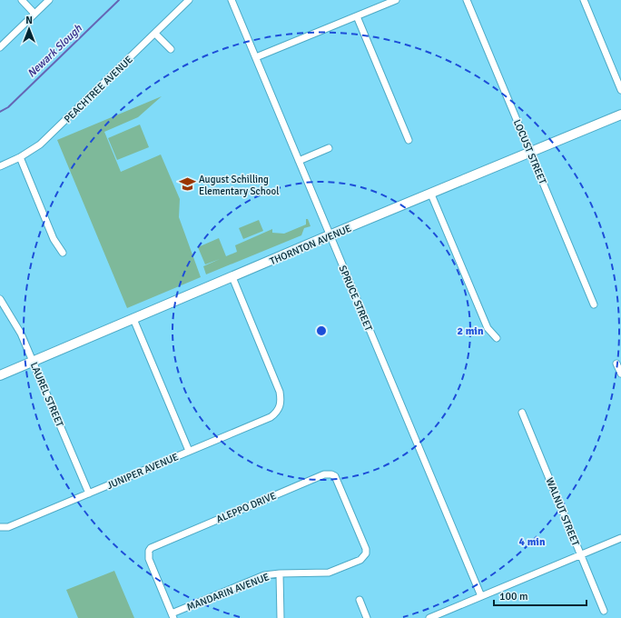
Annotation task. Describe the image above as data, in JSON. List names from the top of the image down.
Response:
{
  "streets": {
    "main road": ["THORNTON AVENUE"],
    "street": [
      "PEACHTREE AVENUE",
      "LOCUST STREET",
      "SPRUCE STREET",
      "LAUREL STREET",
      "JUNIPER AVENUE",
      "ALEPPO DRIVE",
      "WALNUT STREET",
      "MANDARIN AVENUE"
    ]
  },
  "crossings": [
    ["LOCUST STREET", "THORNTON AVENUE"],
    ["THORNTON AVENUE", "SPRUCE STREET"],
    ["THORNTON AVENUE", "LAUREL STREET"],
    ["THORNTON AVENUE", "JUNIPER AVENUE"],
    ["LAUREL STREET", "JUNIPER AVENUE"],
    ["ALEPPO DRIVE", "MANDARIN AVENUE"]
  ],
  "water": ["Newark Slough"],
  "places": {
    "school or university": ["August Schilling Elementary School"]
  },
  "scale_bar": "100 m",
  "north": "top",
  "rings": ["2 min", "4 min"]
}
